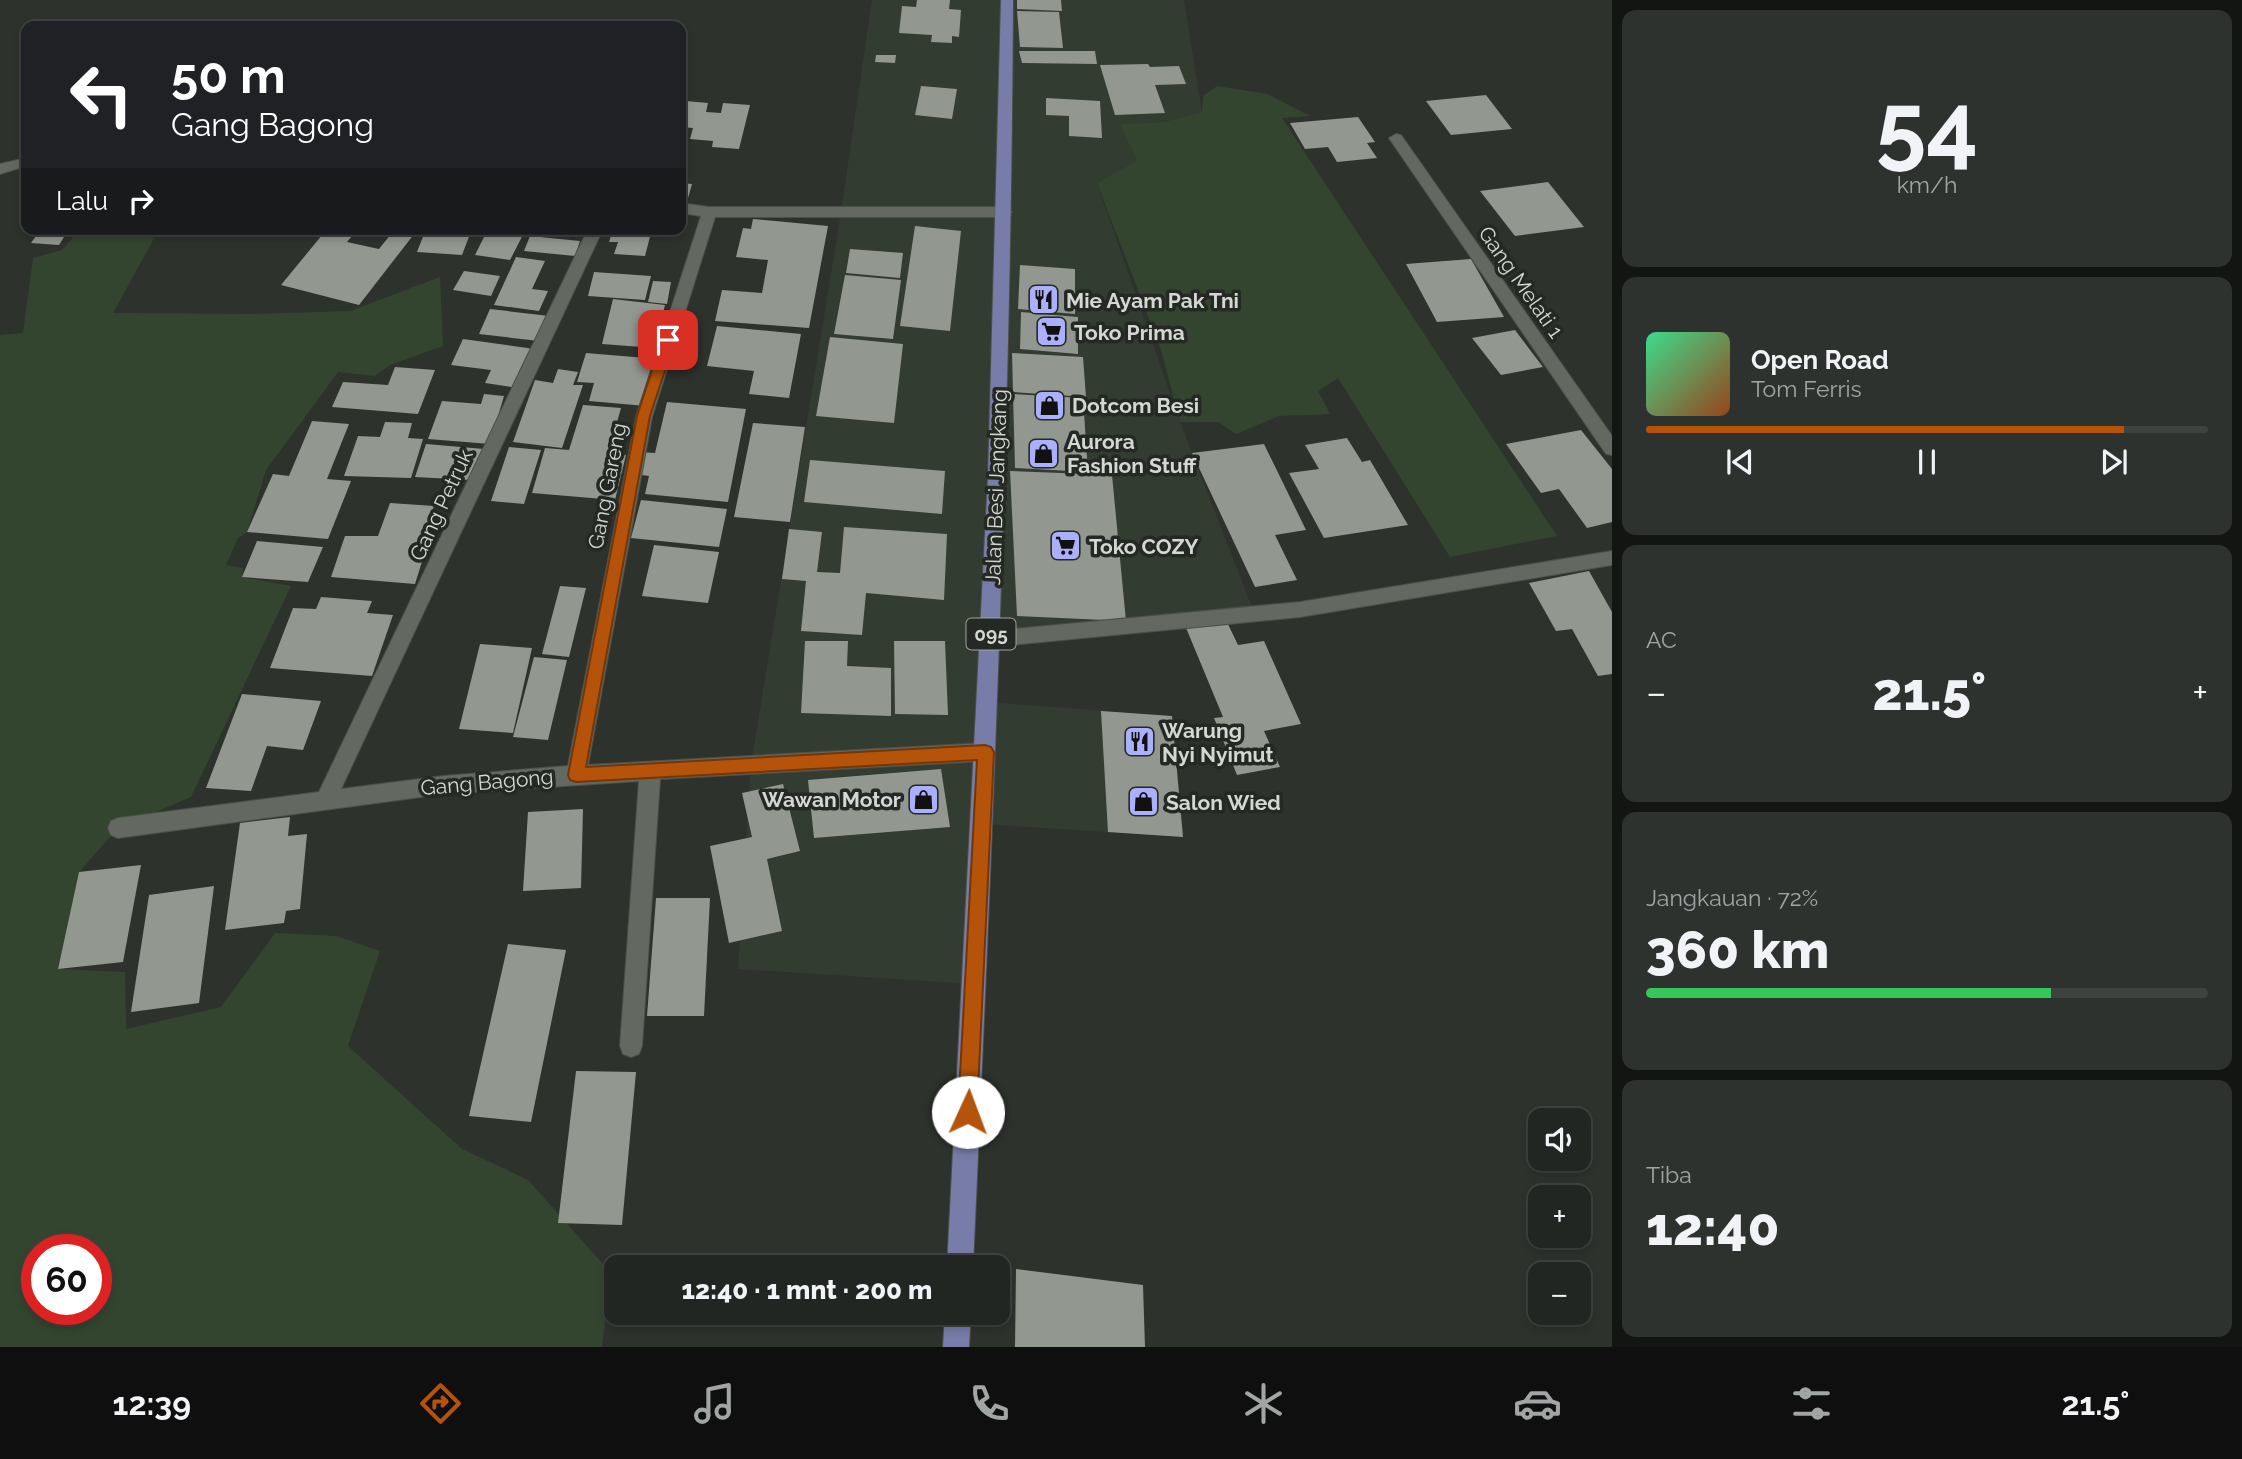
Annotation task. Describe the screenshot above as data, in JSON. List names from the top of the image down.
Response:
{
  "streets": {
    "main road": ["Jalan Besi Jangkang", "095"],
    "street": [
      "Gang Melati 1",
      "Gang Gareng",
      "Gang Petruk",
      "Gang Bagong"
    ]
  },
  "crossings": [
    ["Gang Gareng", "Gang Bagong"],
    ["Jalan Besi Jangkang", "Gang Bagong"],
    ["Gang Petruk", "Gang Bagong"]
  ],
  "places": {
    "restaurant": ["Mie Ayam Pak Tni", "Warung Nyi Nyimut"],
    "supermarket": ["Toko Prima", "Toko COZY"],
    "shop": [
      "Dotcom Besi",
      "Aurora Fashion Stuff",
      "Wawan Motor",
      "Salon Wied"
    ]
  },
  "page": {
    "tile": [
      ["54", "km/h"],
      "AC",
      ["Jangkauan · 72%", "360 km"],
      ["Tiba", "12:40"]
    ],
    "turn": ["50 m", "Gang Bagong"],
    "then": "Lalu",
    "song": ["Open Road", "Tom Ferris"],
    "heat": ["−", "21.5°", "+"],
    "map_buttons": ["+", "−"],
    "limit": "60",
    "trip": "12:40 · 1 mnt · 200 m",
    "tabs": ["12:39", "21.5°"]
  }
}
